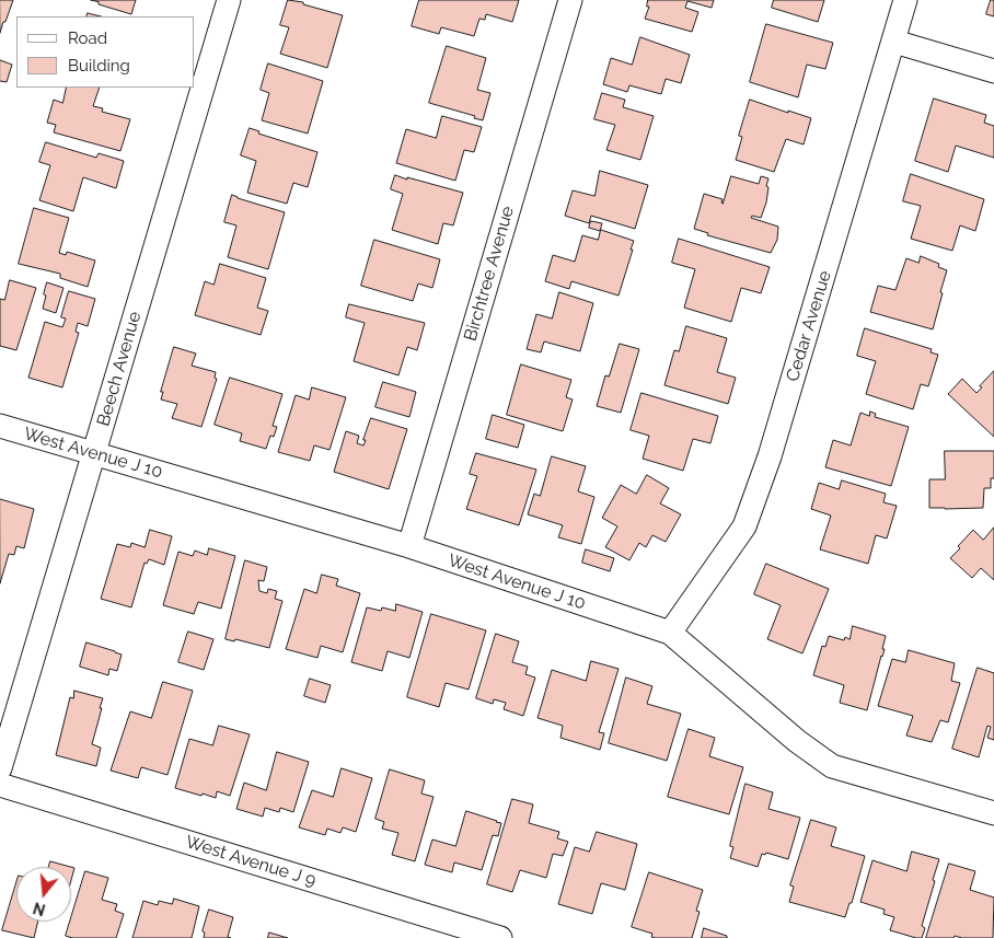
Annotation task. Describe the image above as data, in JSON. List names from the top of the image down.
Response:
{
  "streets": {
    "street": [
      "Birchtree Avenue",
      "Cedar Avenue",
      "Beech Avenue",
      "West Avenue J 10",
      "West Avenue J 9"
    ]
  },
  "crossings": [
    ["Birchtree Avenue", "West Avenue J 10"],
    ["Cedar Avenue", "West Avenue J 10"],
    ["Beech Avenue", "West Avenue J 10"]
  ],
  "legend": ["Road", "Building"],
  "north": "bottom"
}
